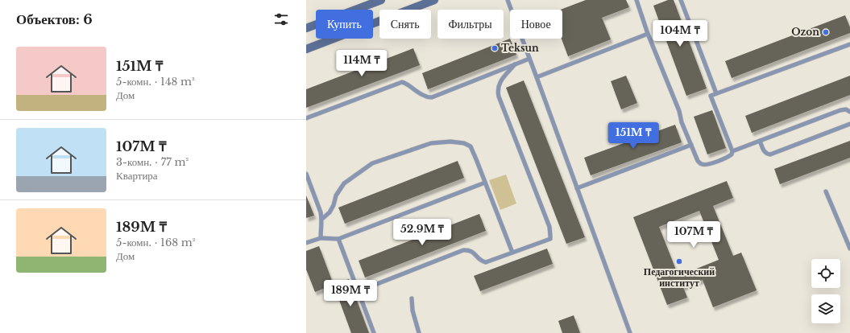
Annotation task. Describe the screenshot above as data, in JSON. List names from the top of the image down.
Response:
{
  "places": ["Ozon", "Teksun", "Педагогический институт"],
  "page": {
    "heading": "Объектов: 6",
    "chip": [
      "Купить",
      "Снять",
      "Фильтры",
      "Новое"
    ],
    "price": [
      "104M ₸",
      "114M ₸",
      "151M ₸",
      "52.9M ₸",
      "107M ₸",
      "189M ₸"
    ],
    "list": [
      {
        "name": "151M ₸",
        "note": "5-комн. · 148 m² · Дом"
      },
      {
        "name": "107M ₸",
        "note": "3-комн. · 77 m² · Квартира"
      },
      {
        "name": "189M ₸",
        "note": "5-комн. · 168 m² · Дом"
      }
    ]
  }
}
